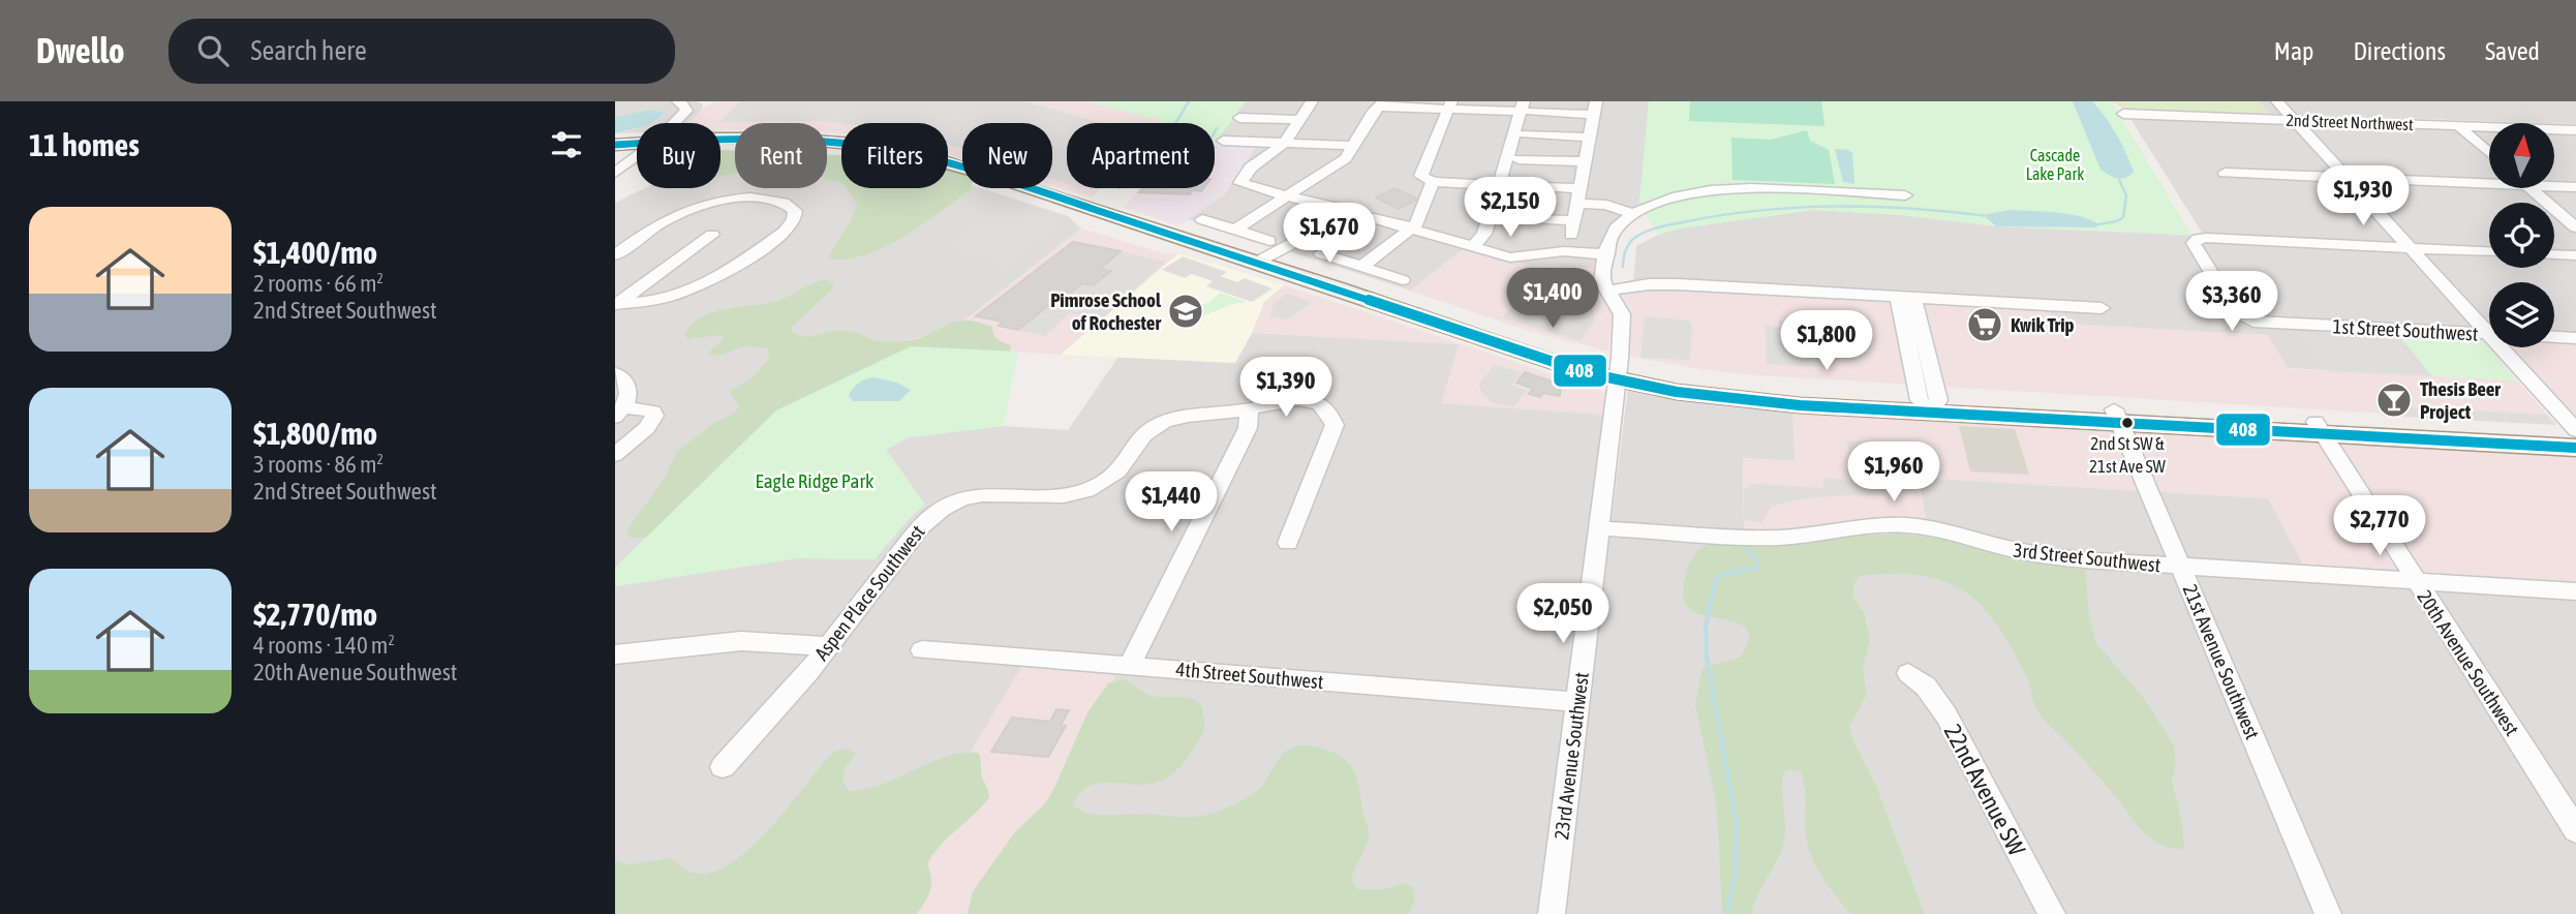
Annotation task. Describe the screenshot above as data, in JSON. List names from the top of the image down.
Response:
{
  "streets": {
    "street": [
      "2nd Street Northwest",
      "1st Street Southwest",
      "3rd Street Southwest",
      "Aspen Place Southwest",
      "21st Avenue Southwest",
      "20th Avenue Southwest",
      "4th Street Southwest",
      "23rd Avenue Southwest",
      "22nd Avenue SW"
    ]
  },
  "crossings": [
    ["3rd Street Southwest", "21st Avenue Southwest"],
    ["3rd Street Southwest", "20th Avenue Southwest"],
    ["3rd Street Southwest", "23rd Avenue Southwest"],
    ["4th Street Southwest", "23rd Avenue Southwest"]
  ],
  "parks": ["Cascade Lake Park", "Eagle Ridge Park"],
  "places": {
    "school or university": ["Pimrose School of Rochester"],
    "supermarket": ["Kwik Trip"],
    "bar": ["Thesis Beer Project"],
    "other": ["2nd St SW & 21st Ave SW"]
  },
  "lines": ["transit line 408"],
  "north": "top",
  "page": {
    "header": "Dwello",
    "search": "Search here",
    "nav": ["Map", "Directions", "Saved"],
    "heading": "11 homes",
    "chip": [
      "Buy",
      "Rent",
      "Filters",
      "New",
      "Apartment"
    ],
    "price": [
      "$1,930",
      "$2,150",
      "$1,670",
      "$1,400",
      "$3,360",
      "$1,800",
      "$1,390",
      "$1,960",
      "$1,440",
      "$2,770",
      "$2,050"
    ],
    "list": [
      {
        "name": "$1,400/mo",
        "note": "2 rooms · 66 m² · 2nd Street Southwest"
      },
      {
        "name": "$1,800/mo",
        "note": "3 rooms · 86 m² · 2nd Street Southwest"
      },
      {
        "name": "$2,770/mo",
        "note": "4 rooms · 140 m² · 20th Avenue Southwest"
      }
    ]
  }
}
